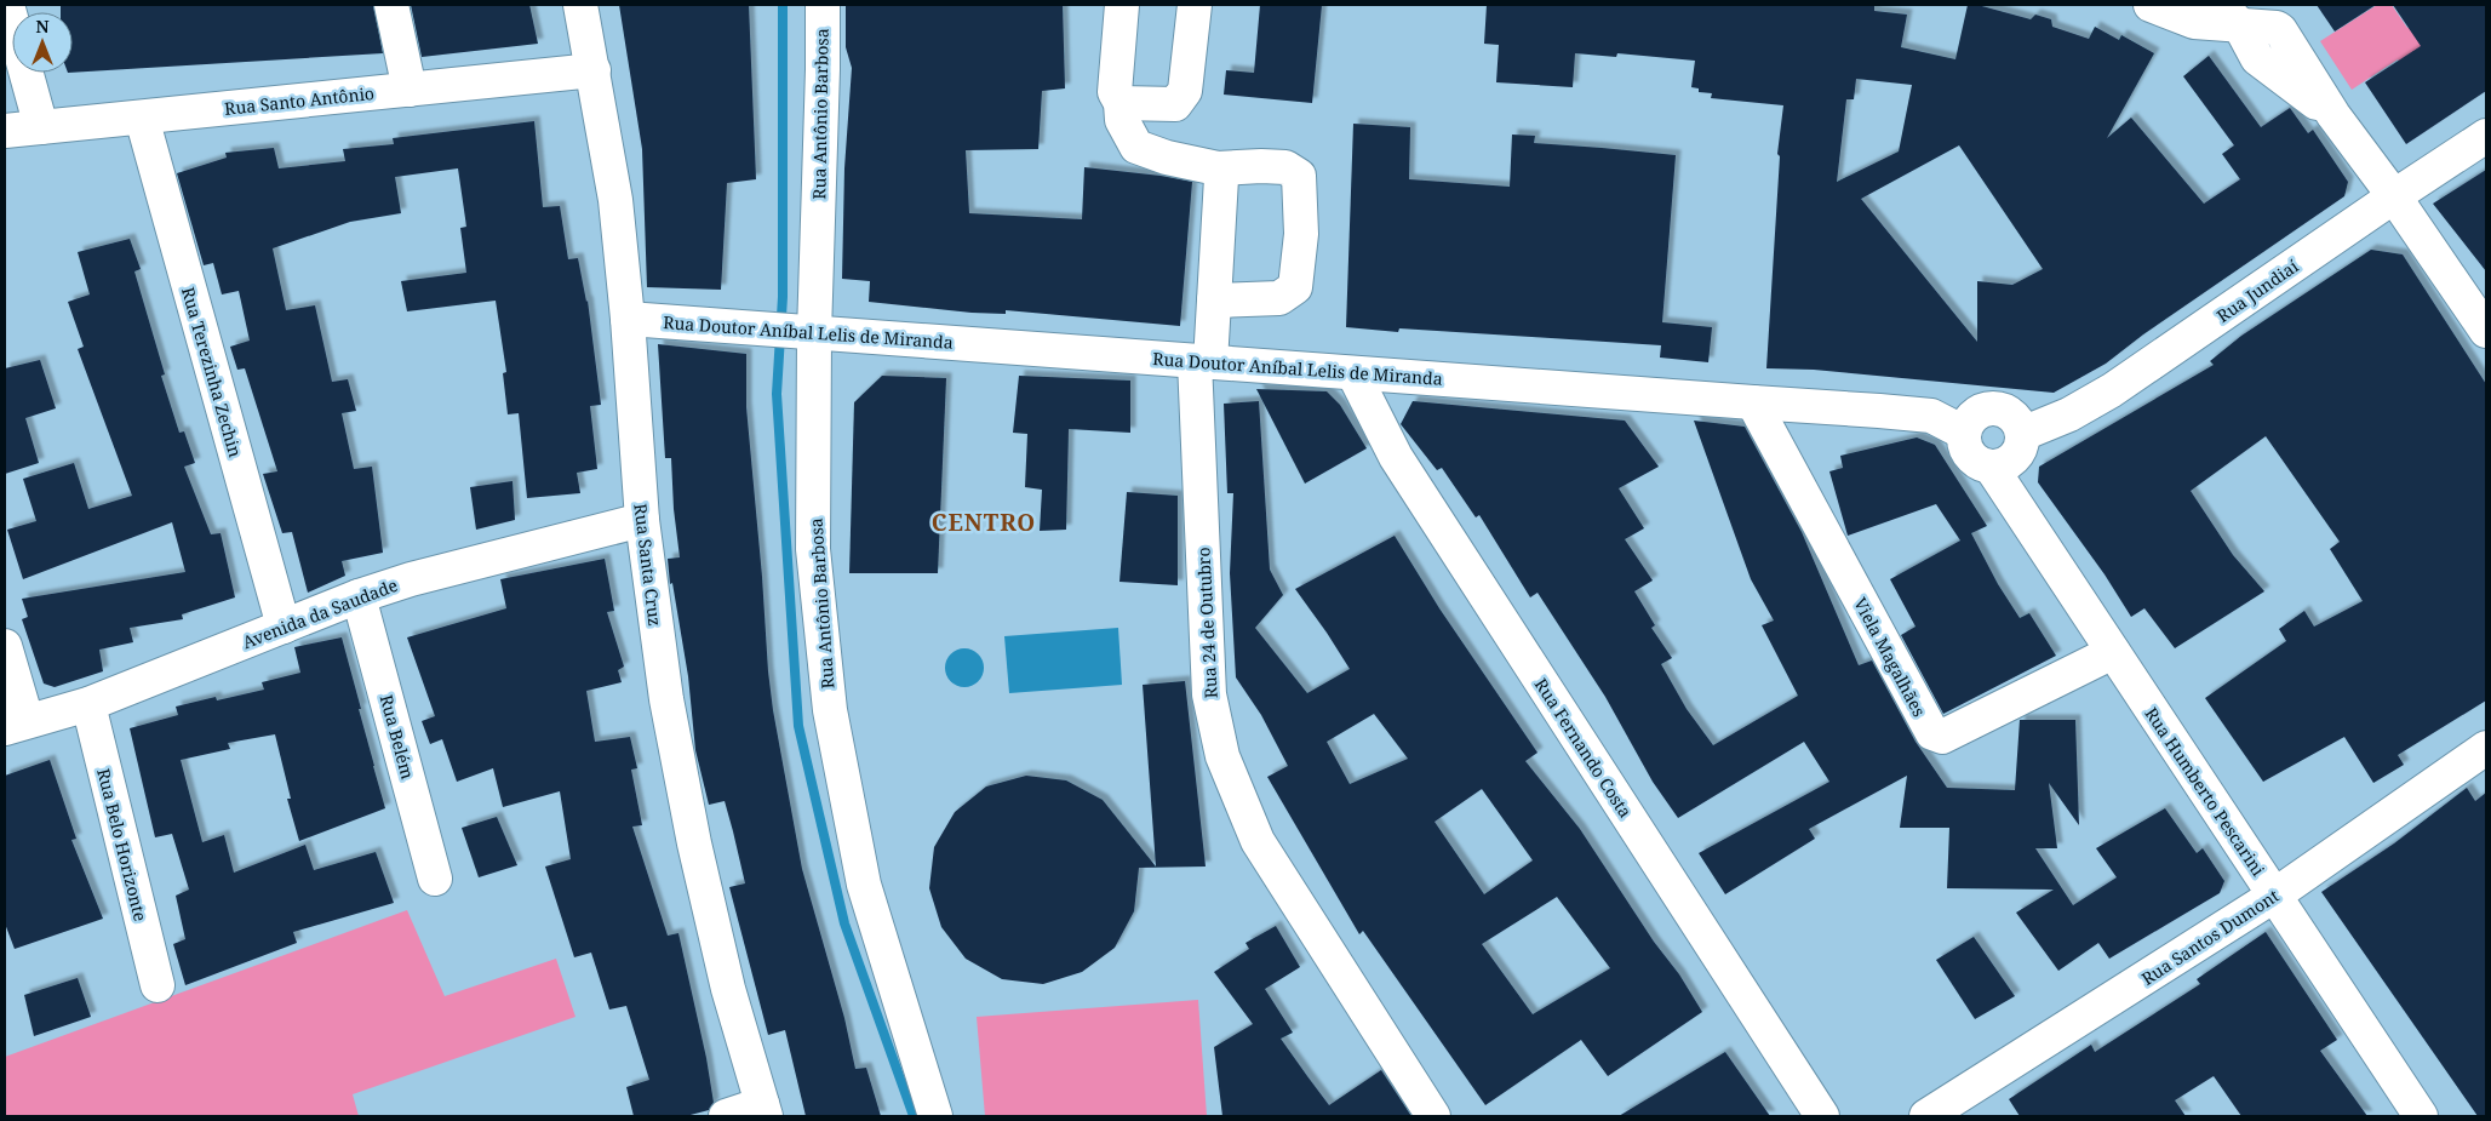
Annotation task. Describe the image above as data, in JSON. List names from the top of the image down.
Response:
{
  "streets": {
    "street": [
      "Rua Santo Antônio",
      "Rua Antônio Barbosa",
      "Rua Jundiaí",
      "Rua Doutor Aníbal Lelis de Miranda",
      "Rua Terezinha Zechin",
      "Rua Santa Cruz",
      "Avenida da Saudade",
      "Rua 24 de Outubro",
      "Viela Magalhães",
      "Rua Belém",
      "Rua Fernando Costa",
      "Rua Humberto Pescarini",
      "Rua Belo Horizonte",
      "Rua Santos Dumont"
    ]
  },
  "crossings": [
    ["Rua Santo Antônio", "Rua Terezinha Zechin"],
    ["Rua Santo Antônio", "Rua Santa Cruz"],
    ["Rua Antônio Barbosa", "Rua Doutor Aníbal Lelis de Miranda"],
    ["Rua Jundiaí", "Rua Doutor Aníbal Lelis de Miranda"],
    ["Rua Jundiaí", "Rua Humberto Pescarini"],
    ["Rua Doutor Aníbal Lelis de Miranda", "Rua Santa Cruz"],
    ["Rua Doutor Aníbal Lelis de Miranda", "Rua 24 de Outubro"],
    ["Rua Doutor Aníbal Lelis de Miranda", "Viela Magalhães"],
    ["Rua Doutor Aníbal Lelis de Miranda", "Rua Fernando Costa"],
    ["Rua Doutor Aníbal Lelis de Miranda", "Rua Humberto Pescarini"],
    ["Rua Terezinha Zechin", "Avenida da Saudade"],
    ["Rua Santa Cruz", "Avenida da Saudade"],
    ["Avenida da Saudade", "Rua Belém"],
    ["Avenida da Saudade", "Rua Belo Horizonte"],
    ["Viela Magalhães", "Rua Humberto Pescarini"],
    ["Rua Humberto Pescarini", "Rua Santos Dumont"]
  ],
  "districts": ["CENTRO"],
  "north": "top"
}
